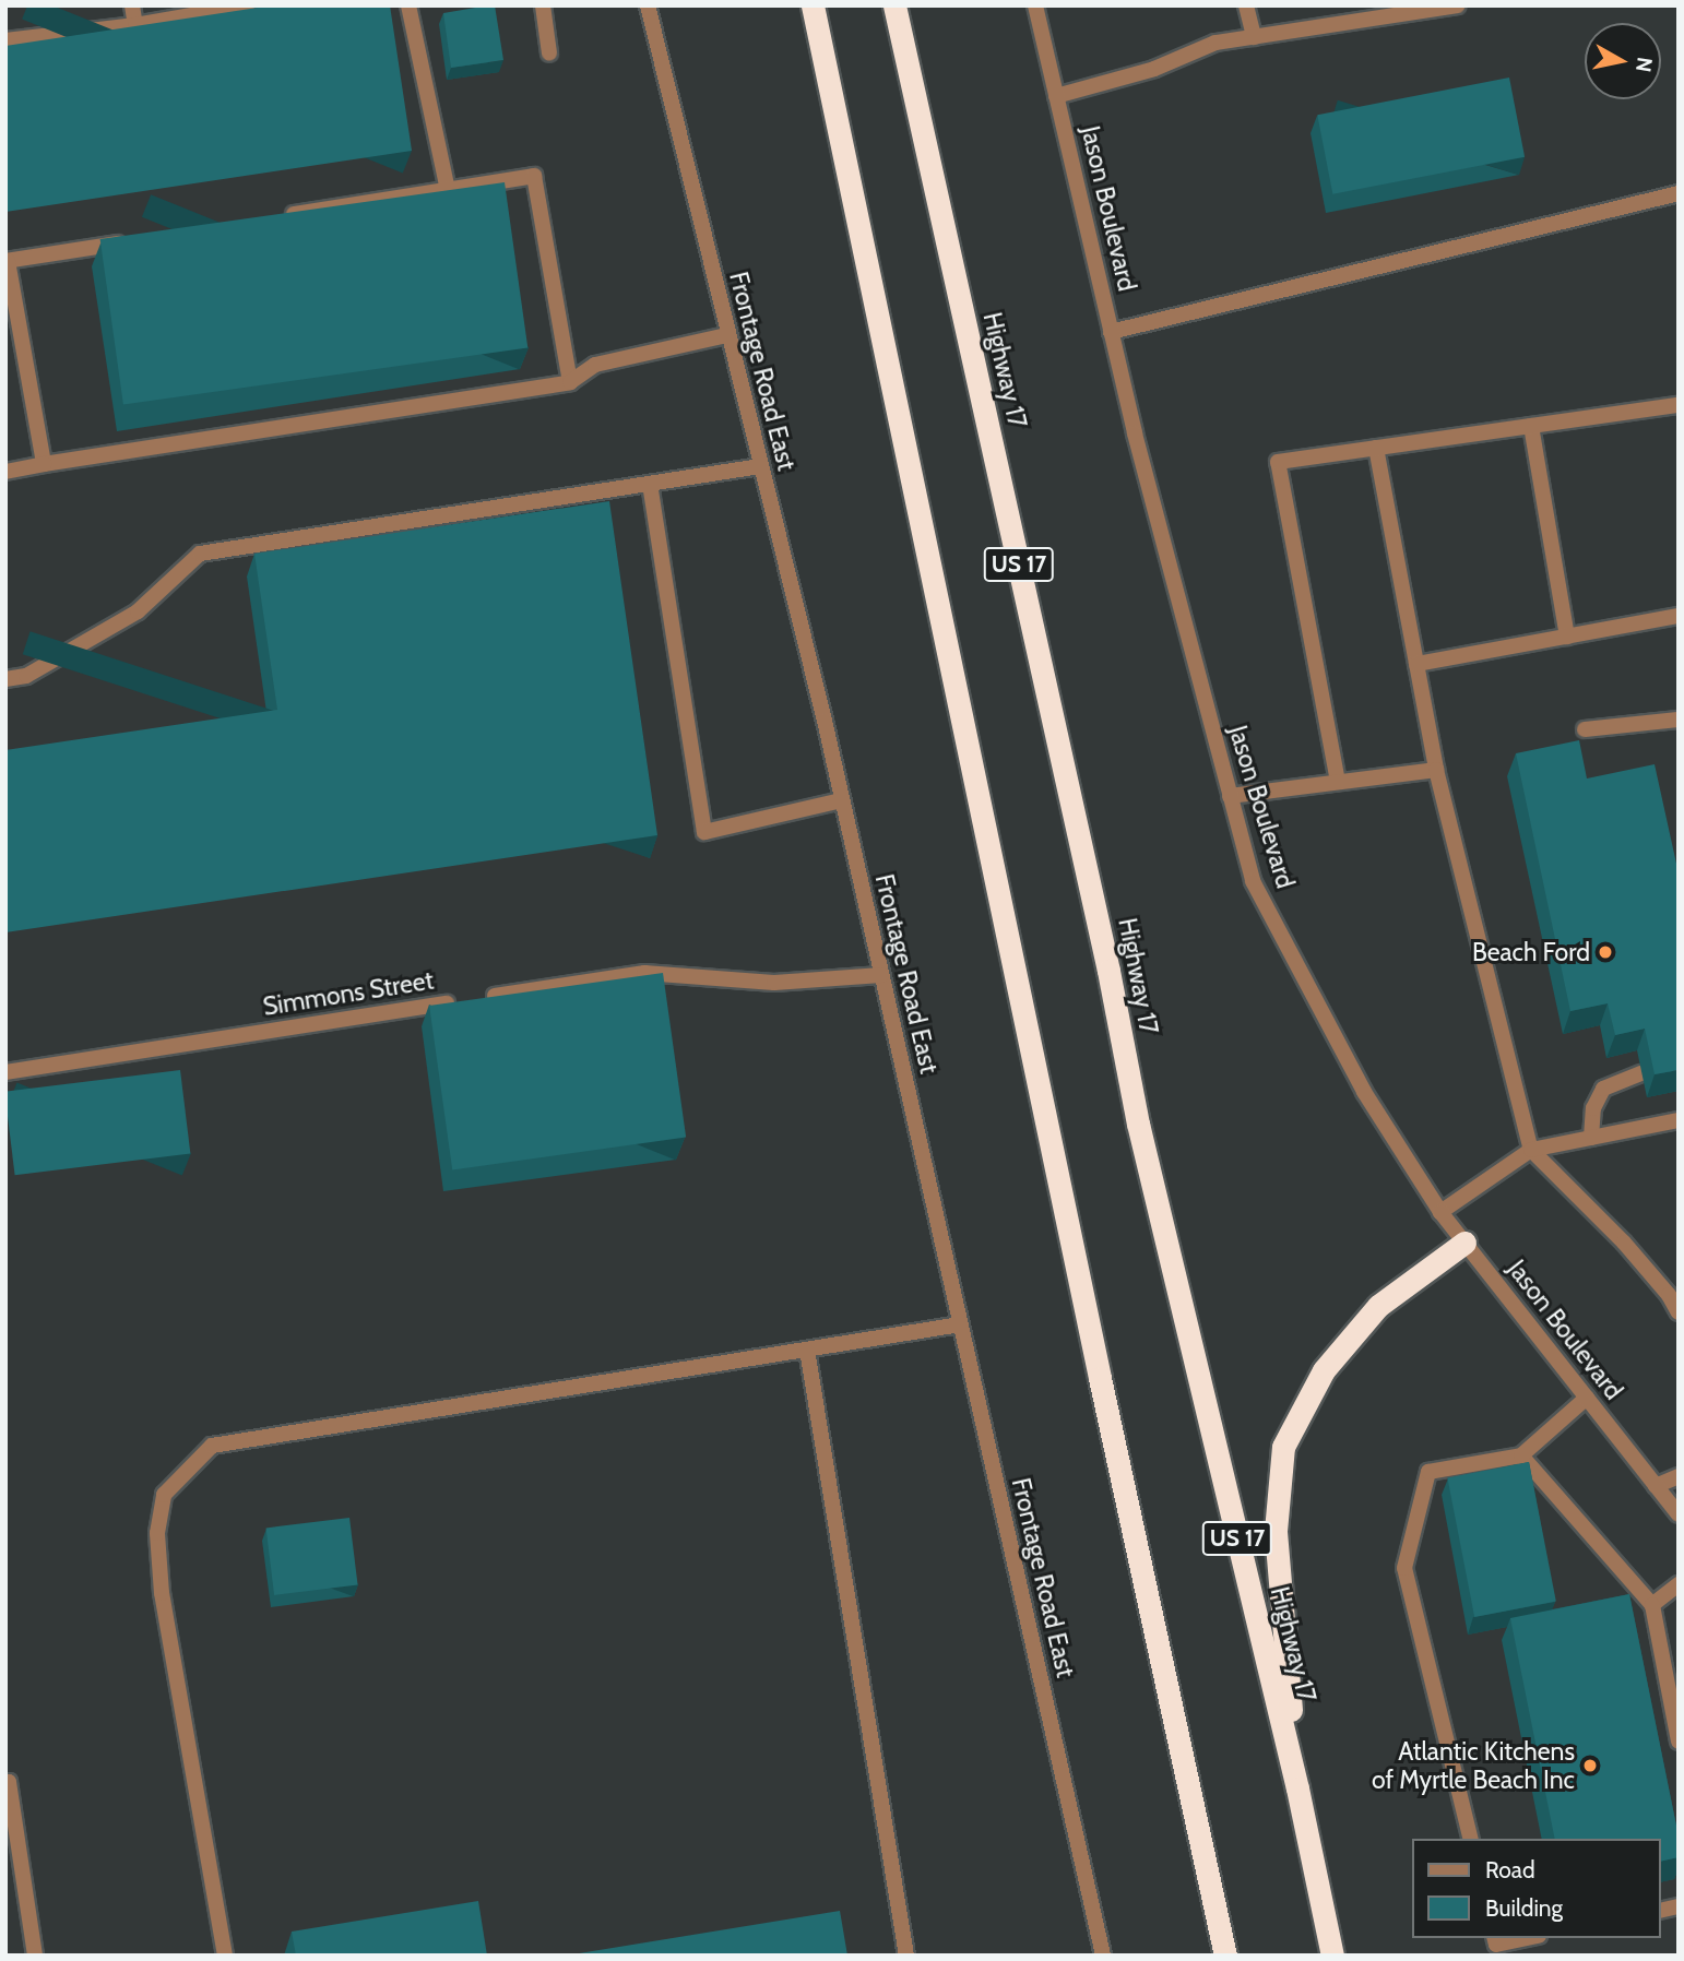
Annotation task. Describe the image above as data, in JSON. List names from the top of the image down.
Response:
{
  "streets": {
    "highway": ["Highway 17", "US 17"],
    "street": ["Jason Boulevard", "Frontage Road East", "Simmons Street"]
  },
  "crossings": [
    ["Frontage Road East", "Simmons Street"]
  ],
  "places": ["Beach Ford", "Atlantic Kitchens of Myrtle Beach Inc"],
  "legend": ["Road", "Building"],
  "north": "right"
}
